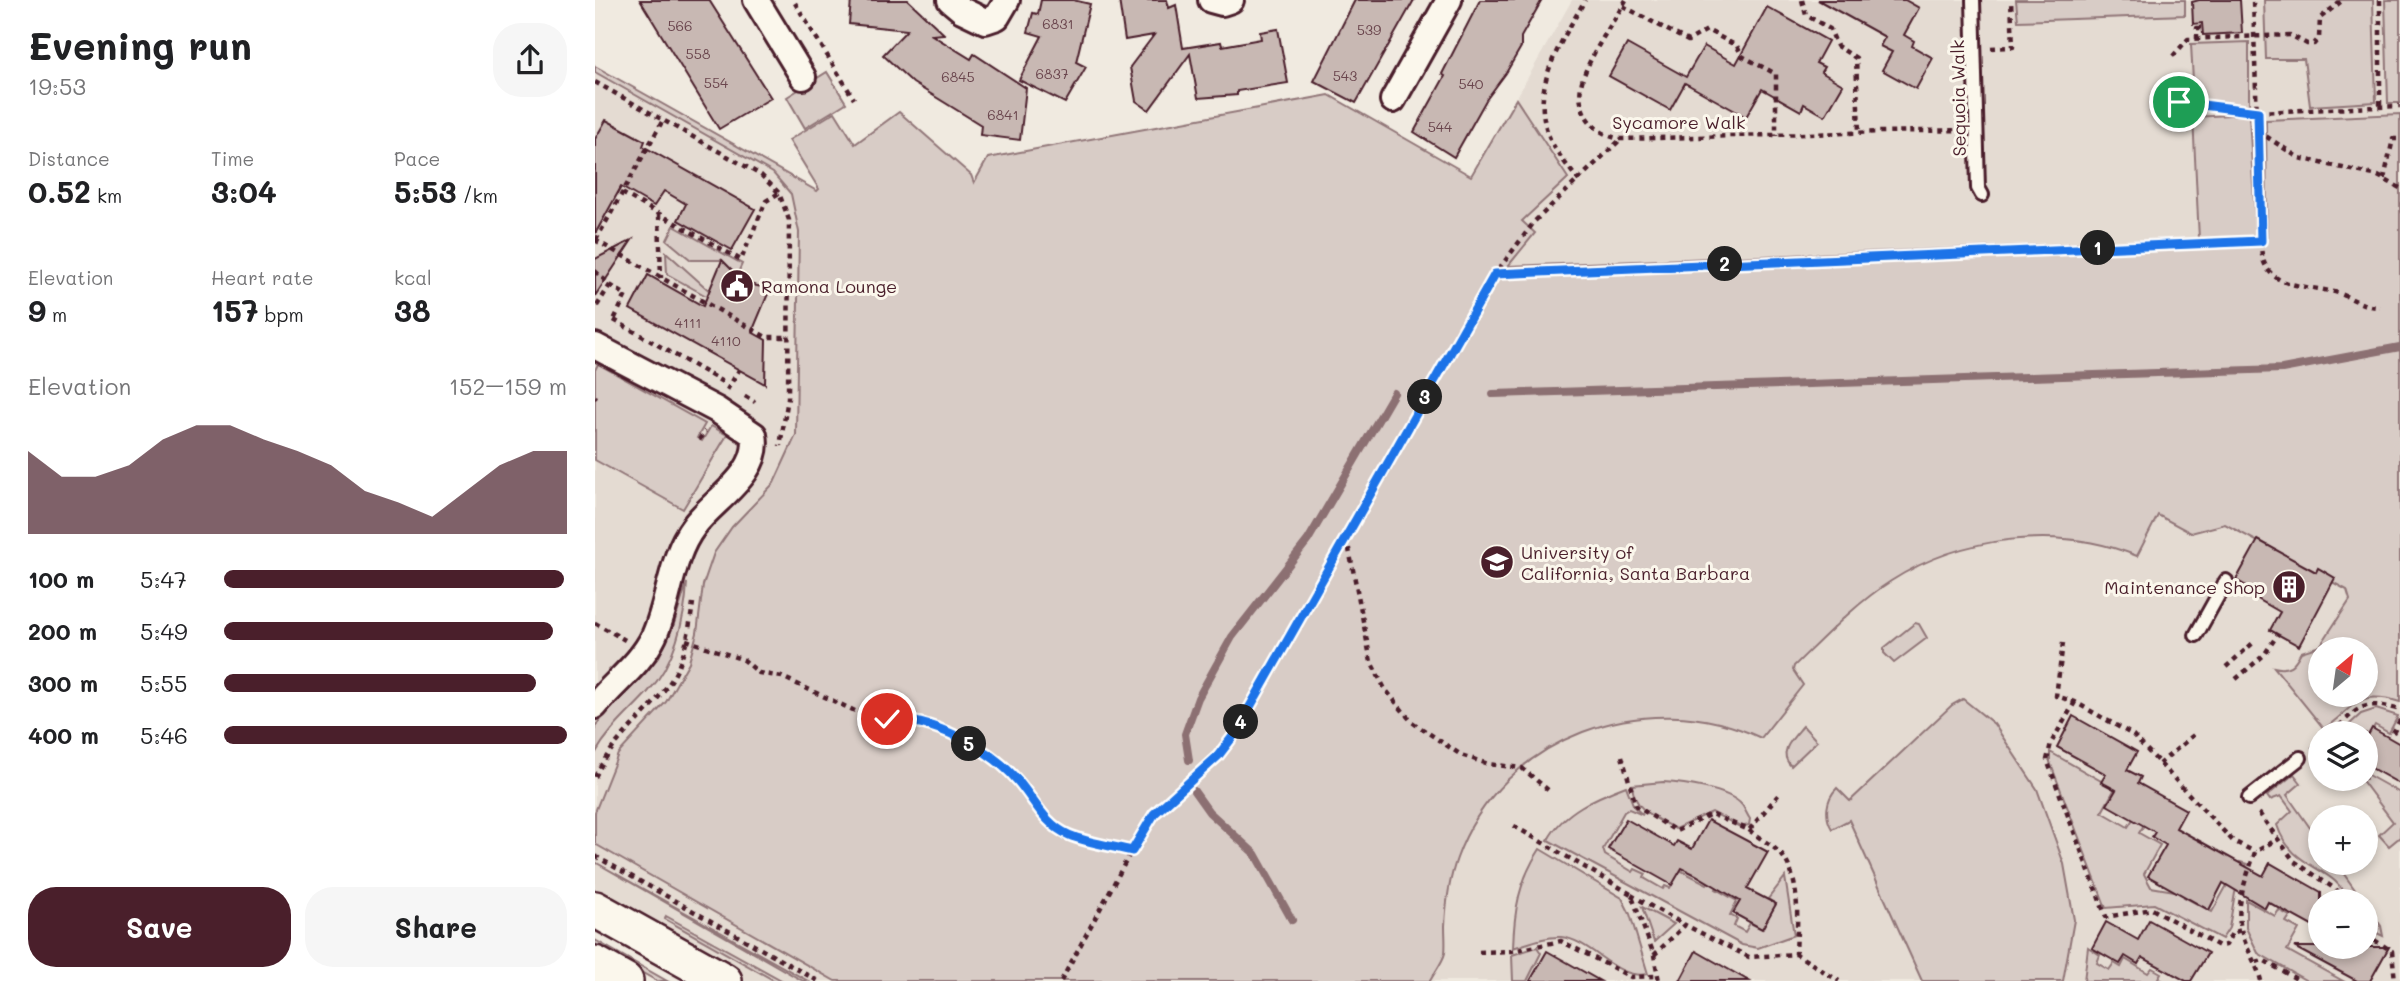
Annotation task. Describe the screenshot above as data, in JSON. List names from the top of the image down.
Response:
{
  "streets": {
    "lane": ["Sequoia Walk"],
    "path": ["Sycamore Walk"]
  },
  "crossings": [
    ["Sequoia Walk", "Sycamore Walk"]
  ],
  "places": {
    "public building": ["Ramona Lounge"],
    "school or university": ["University of California, Santa Barbara"],
    "building": ["Maintenance Shop"]
  },
  "house_numbers": [
    "6831",
    "566",
    "539",
    "558",
    "6837",
    "543",
    "6845",
    "554",
    "540",
    "6841",
    "544",
    "4111",
    "4110"
  ],
  "north": "top right",
  "page": {
    "heading": ["Evening run", "19:53"],
    "stats": [
      ["Distance", "0.52 km"],
      ["Time", "3:04"],
      ["Pace", "5:53 /km"],
      ["Elevation", "9 m"],
      ["Heart rate", "157 bpm"],
      ["kcal", "38"]
    ],
    "pins": [
      "1",
      "2",
      "3",
      "4",
      "5"
    ],
    "chart": ["Elevation", "152–159 m"],
    "list": [
      {
        "name": "100 m",
        "note": "5:47"
      },
      {
        "name": "200 m",
        "note": "5:49"
      },
      {
        "name": "300 m",
        "note": "5:55"
      },
      {
        "name": "400 m",
        "note": "5:46"
      }
    ],
    "map_buttons": ["+", "−"],
    "buttons": ["Save", "Share"]
  }
}
